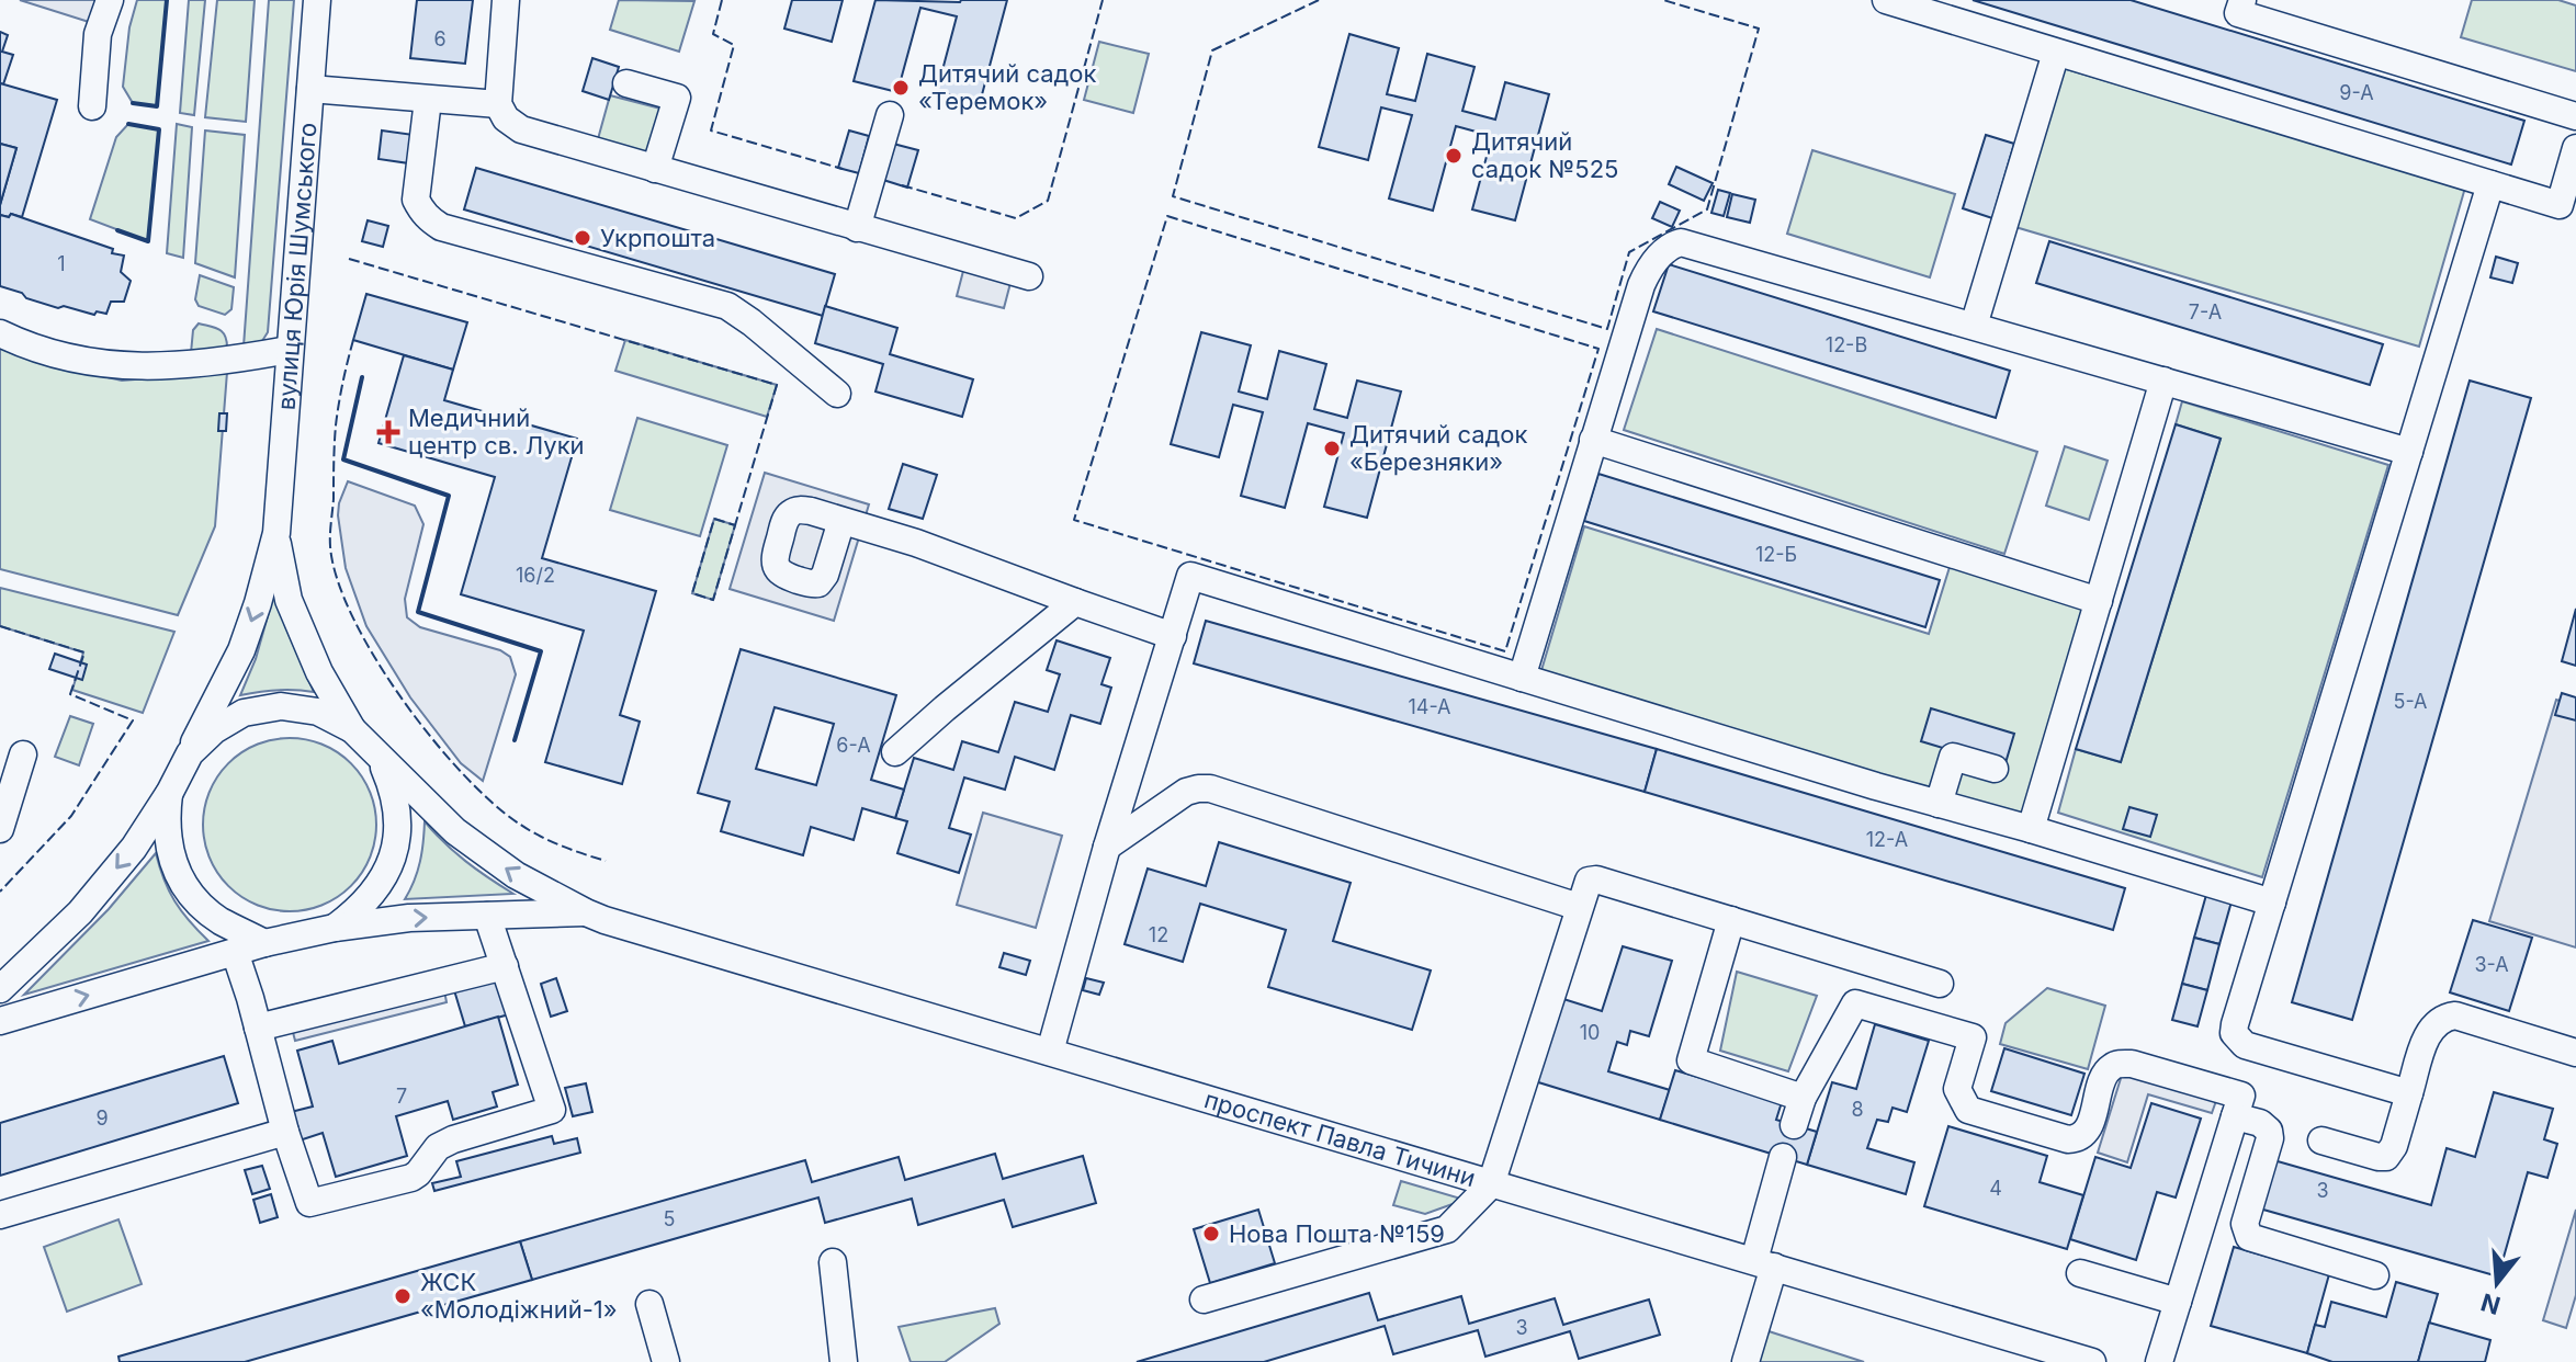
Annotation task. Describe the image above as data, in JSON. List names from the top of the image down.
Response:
{
  "streets": {
    "street": ["вулиця Юрія Шумського", "проспект Павла Тичини"]
  },
  "crossings": [
    ["вулиця Юрія Шумського", "проспект Павла Тичини"]
  ],
  "places": {
    "other": [
      "Дитячий садок «Теремок»",
      "Дитячий садок №525",
      "Укрпошта",
      "Дитячий садок «Березняки»",
      "Нова Пошта №159",
      "ЖСК «Молодіжний-1»"
    ],
    "health": ["Медичний центр св. Луки"]
  },
  "house_numbers": [
    "6",
    "9-А",
    "1",
    "7-А",
    "12-В",
    "12-Б",
    "16/2",
    "5-А",
    "14-А",
    "6-А",
    "12-А",
    "12",
    "3-А",
    "10",
    "7",
    "8",
    "9",
    "4",
    "3",
    "5",
    "3"
  ],
  "north": "bottom"
}
